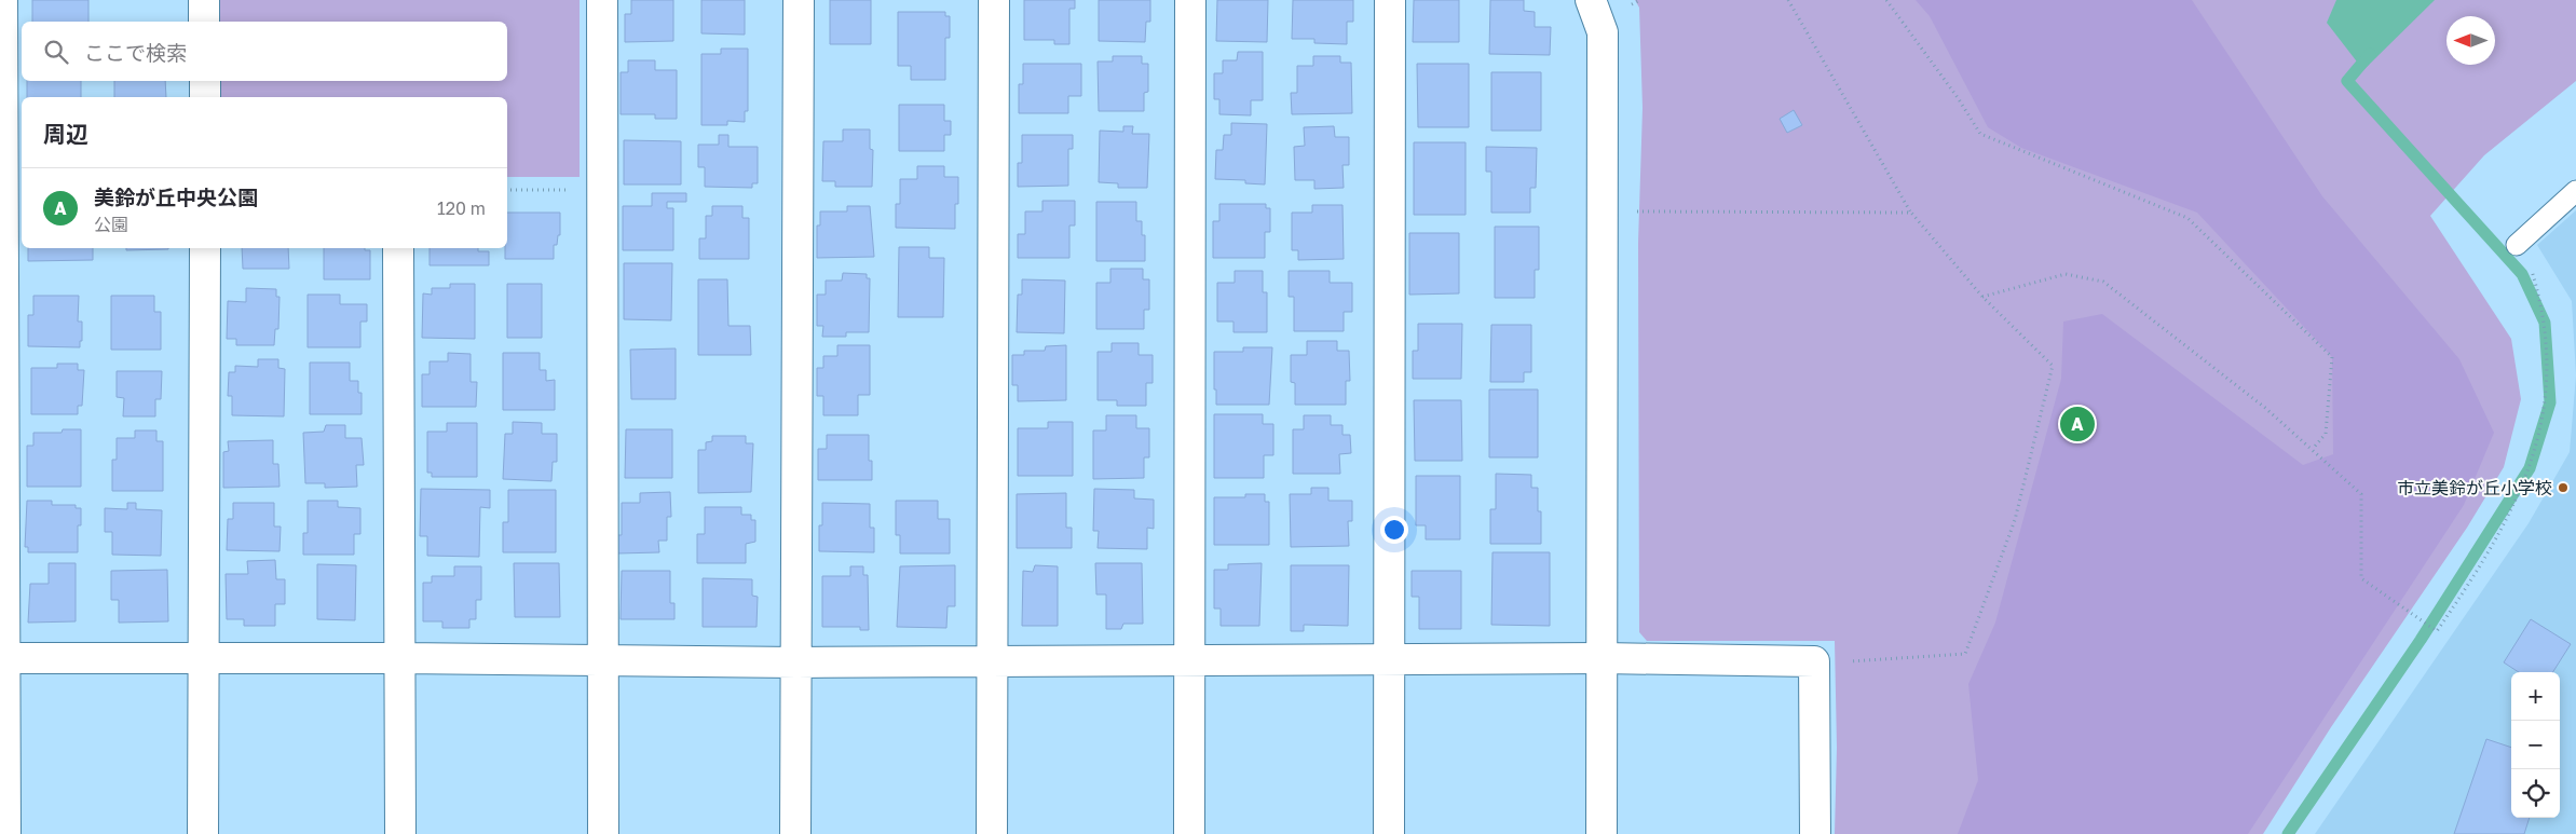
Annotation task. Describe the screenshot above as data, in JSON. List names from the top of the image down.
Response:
{
  "places": ["市立美鈴が丘小学校"],
  "north": "left",
  "page": {
    "search": "ここで検索",
    "heading": "周辺",
    "list": [
      {
        "mark": "A",
        "name": "美鈴が丘中央公園",
        "note": "公園",
        "value": "120 m"
      }
    ],
    "pins": "A",
    "map_buttons": ["+", "−"]
  }
}
